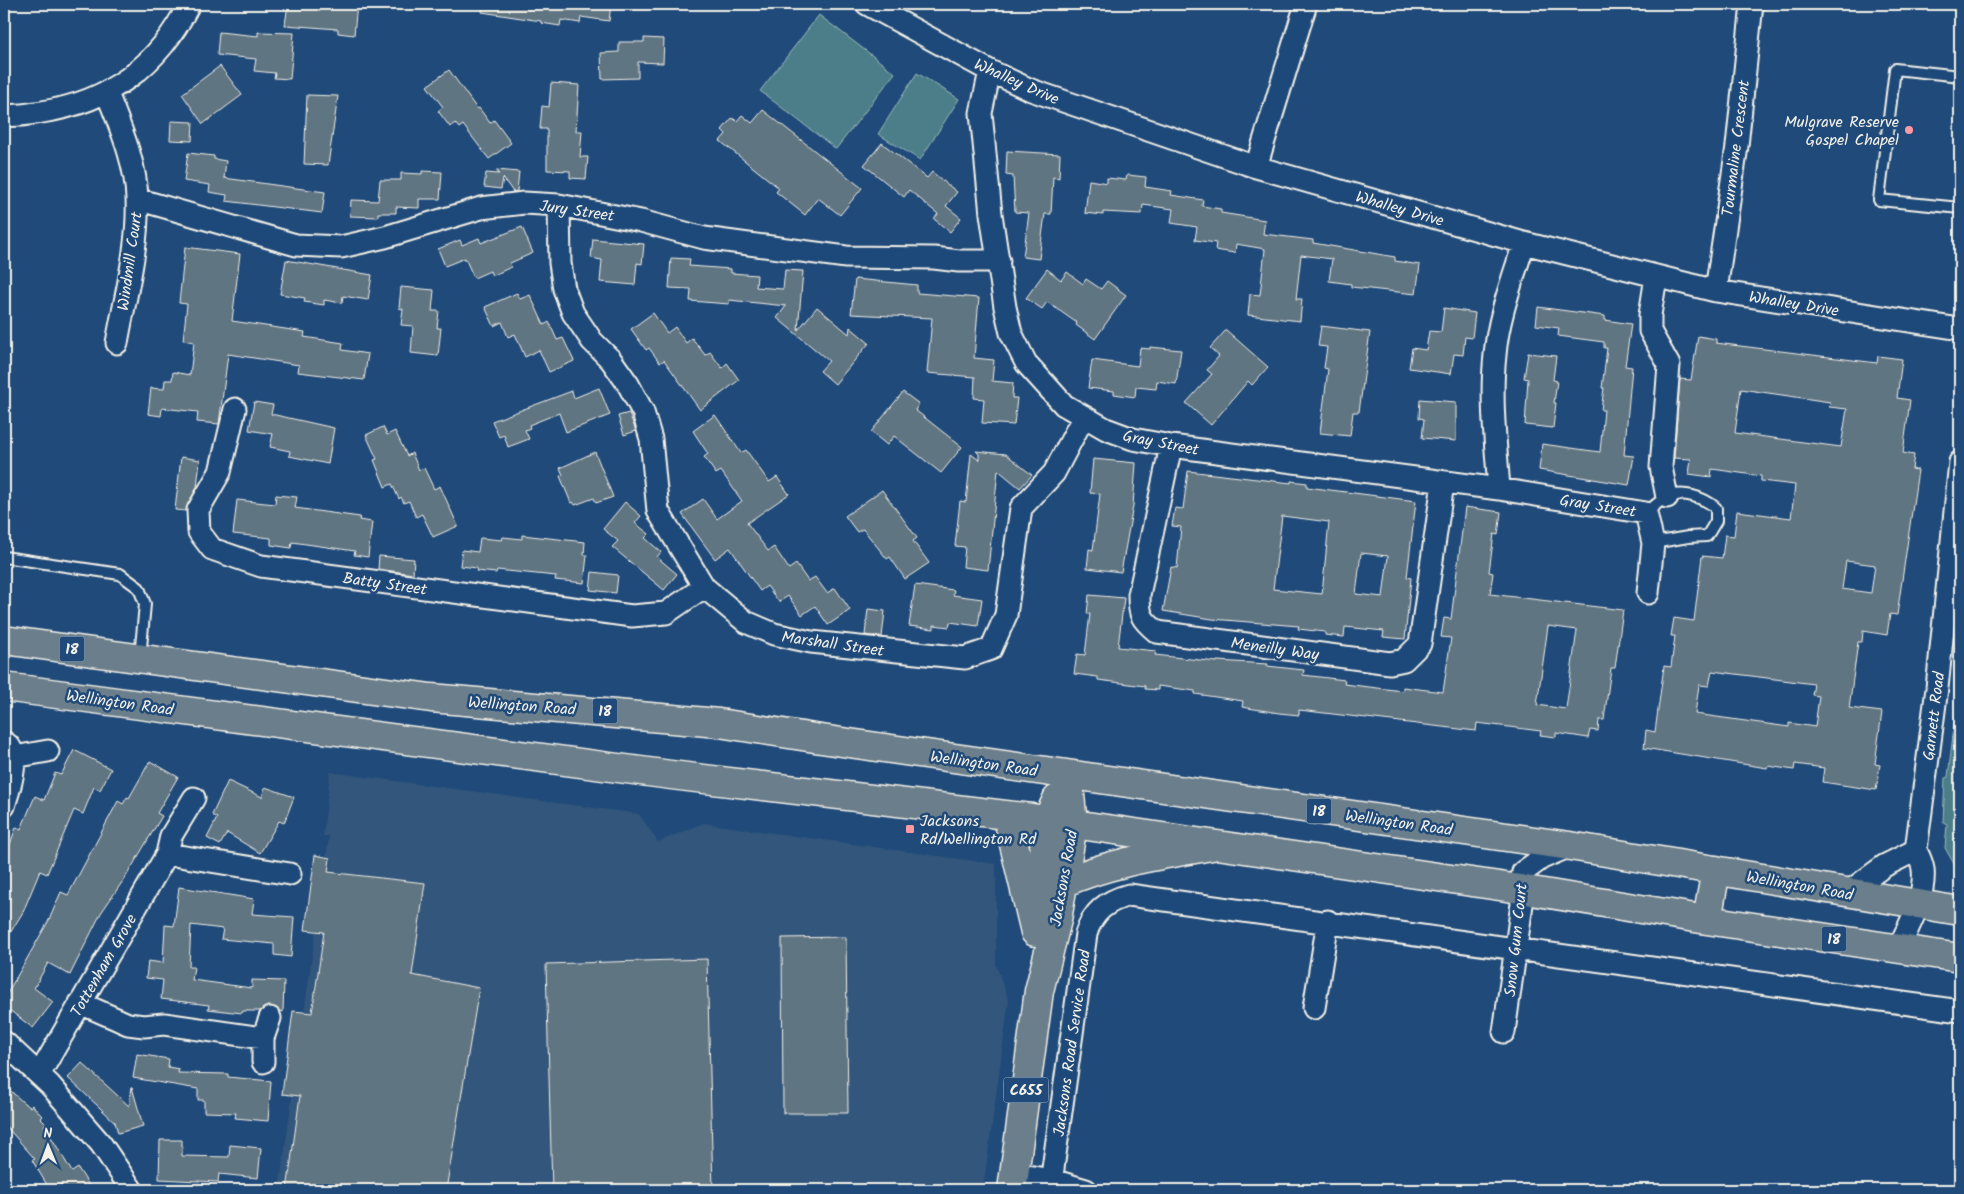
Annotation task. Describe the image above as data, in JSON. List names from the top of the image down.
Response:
{
  "streets": {
    "main road": [
      "18",
      "Wellington Road",
      "Jacksons Road",
      "C655"
    ],
    "street": [
      "Whalley Drive",
      "Tourmaline Crescent",
      "Jury Street",
      "Windmill Court",
      "Gray Street",
      "Batty Street",
      "Marshall Street",
      "Meneilly Way",
      "Garnett Road",
      "Snow Gum Court",
      "Tottenham Grove",
      "Jacksons Road Service Road"
    ]
  },
  "crossings": [
    ["Whalley Drive", "Tourmaline Crescent"],
    ["Whalley Drive", "Gray Street"],
    ["Jury Street", "Windmill Court"],
    ["Jury Street", "Gray Street"],
    ["Jury Street", "Marshall Street"],
    ["Gray Street", "Marshall Street"],
    ["Gray Street", "Meneilly Way"],
    ["Batty Street", "Marshall Street"],
    ["Wellington Road", "Garnett Road"],
    ["Wellington Road", "Jacksons Road"],
    ["Wellington Road", "Snow Gum Court"]
  ],
  "places": {
    "other": ["Mulgrave Reserve Gospel Chapel"],
    "transit": ["Jacksons Rd/Wellington Rd"]
  },
  "north": "top"
}
